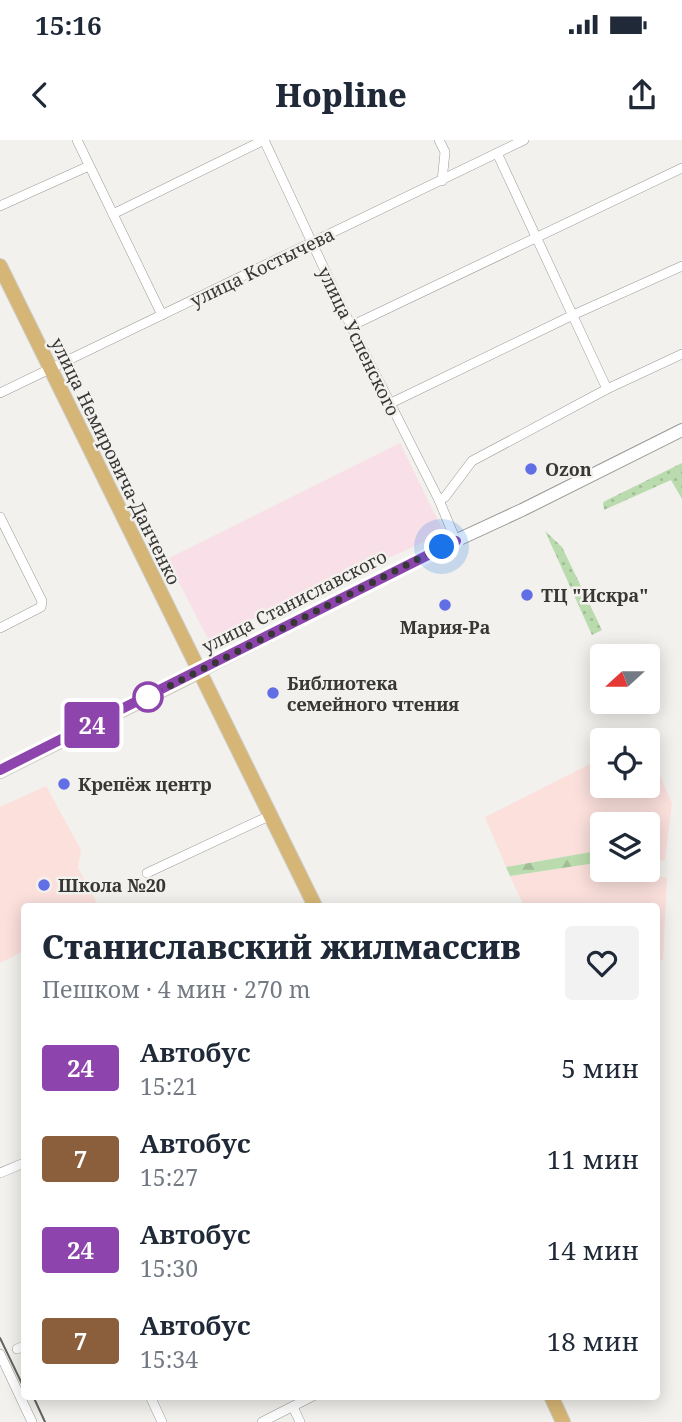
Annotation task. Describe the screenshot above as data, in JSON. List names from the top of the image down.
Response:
{
  "streets": {
    "main road": ["улица Немировича-Данченко", "улица Станиславского"],
    "street": ["улица Костычева", "улица Успенского"]
  },
  "crossings": [
    ["улица Костычева", "улица Успенского"],
    ["улица Костычева", "улица Немировича-Данченко"],
    ["улица Успенского", "улица Станиславского"],
    ["улица Немировича-Данченко", "улица Станиславского"]
  ],
  "places": [
    "Ozon",
    "ТЦ \"Искра\"",
    "Мария-Ра",
    "Библиотека семейного чтения",
    "Крепёж центр",
    "Школа №20"
  ],
  "lines": ["bus line 24"],
  "north": "left",
  "page": {
    "status": "15:16",
    "header": "Hopline",
    "on_map": "24",
    "heading": ["Станиславский жилмассив", "Пешком · 4 мин · 270 m"],
    "list": [
      {
        "mark": "24",
        "name": "Автобус",
        "note": "15:21",
        "value": "5 мин"
      },
      {
        "mark": "7",
        "name": "Автобус",
        "note": "15:27",
        "value": "11 мин"
      },
      {
        "mark": "24",
        "name": "Автобус",
        "note": "15:30",
        "value": "14 мин"
      },
      {
        "mark": "7",
        "name": "Автобус",
        "note": "15:34",
        "value": "18 мин"
      }
    ]
  }
}
